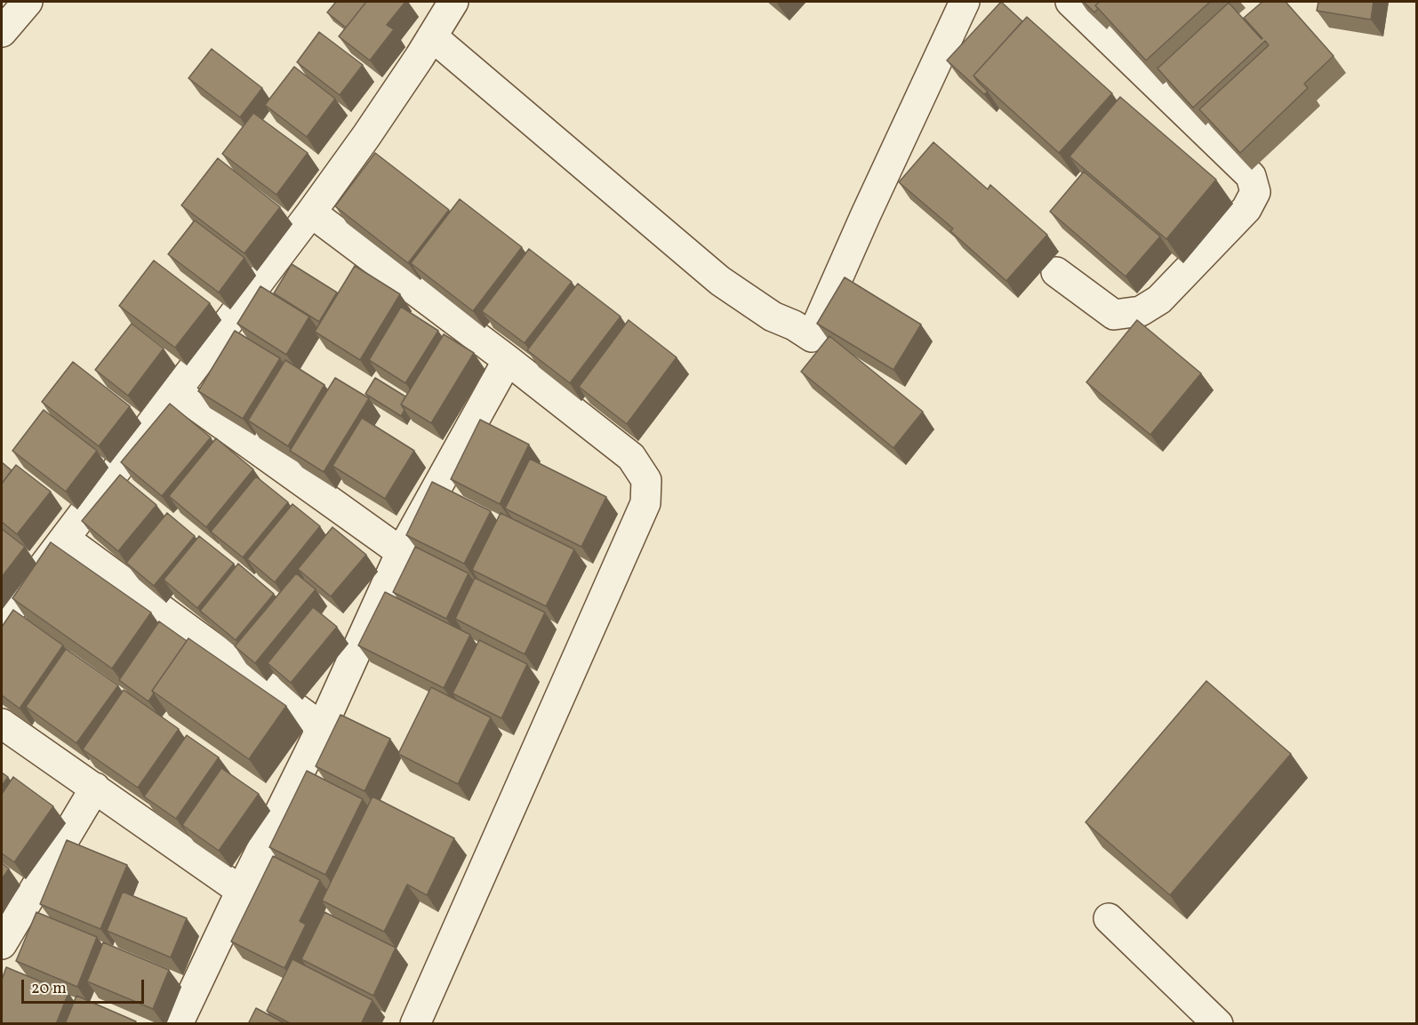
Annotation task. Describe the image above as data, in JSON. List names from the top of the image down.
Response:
{
  "scale_bar": "20 m"
}
